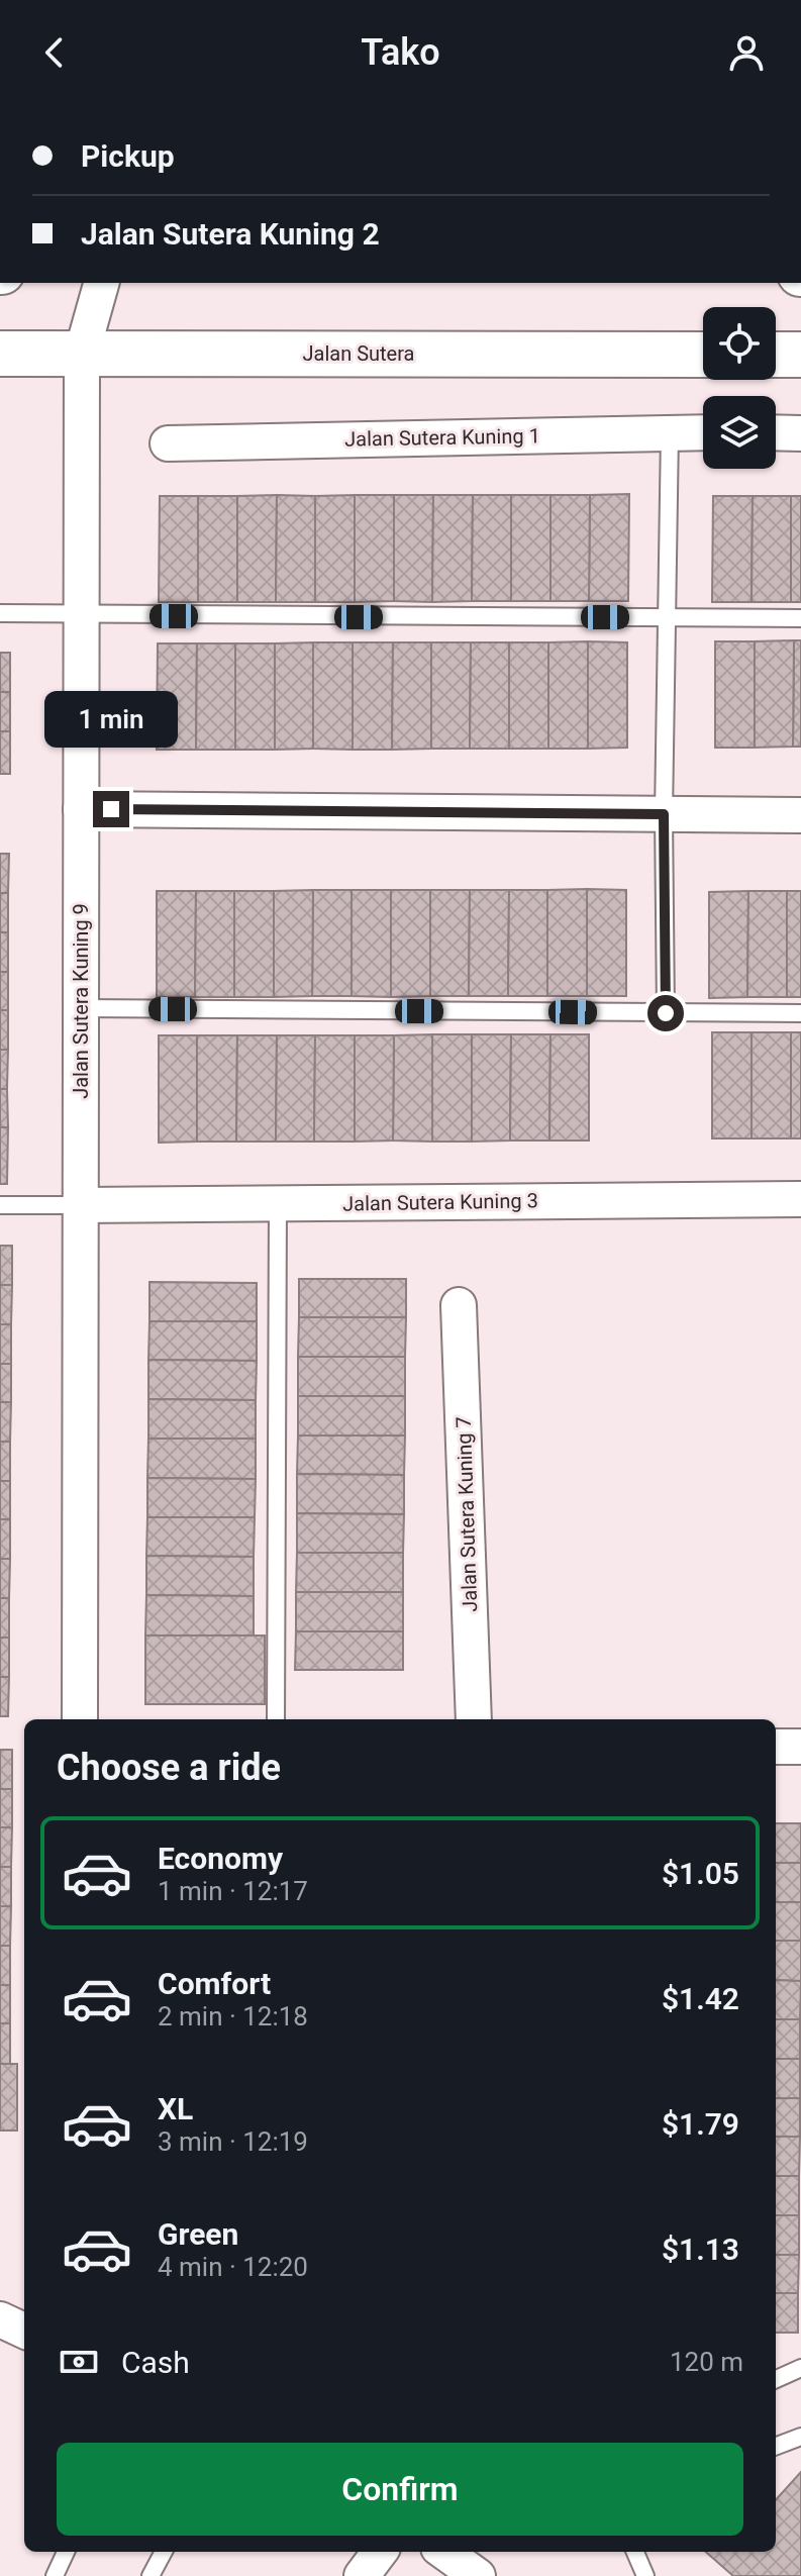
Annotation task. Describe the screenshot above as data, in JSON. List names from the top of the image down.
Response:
{
  "streets": {
    "street": [
      "Jalan Sutera",
      "Jalan Sutera Kuning 1",
      "Jalan Sutera Kuning 9",
      "Jalan Sutera Kuning 3",
      "Jalan Sutera Kuning 7"
    ]
  },
  "crossings": [
    ["Jalan Sutera", "Jalan Sutera Kuning 9"],
    ["Jalan Sutera Kuning 9", "Jalan Sutera Kuning 3"]
  ],
  "page": {
    "header": "Tako",
    "banner": ["Pickup", "Jalan Sutera Kuning 2"],
    "bubble": "1 min",
    "heading": "Choose a ride",
    "list": [
      {
        "name": "Economy",
        "note": "1 min · 12:17",
        "value": "$1.05"
      },
      {
        "name": "Comfort",
        "note": "2 min · 12:18",
        "value": "$1.42"
      },
      {
        "name": "XL",
        "note": "3 min · 12:19",
        "value": "$1.79"
      },
      {
        "name": "Green",
        "note": "4 min · 12:20",
        "value": "$1.13"
      }
    ],
    "pay": ["Cash", "120 m"],
    "buttons": "Confirm"
  }
}
